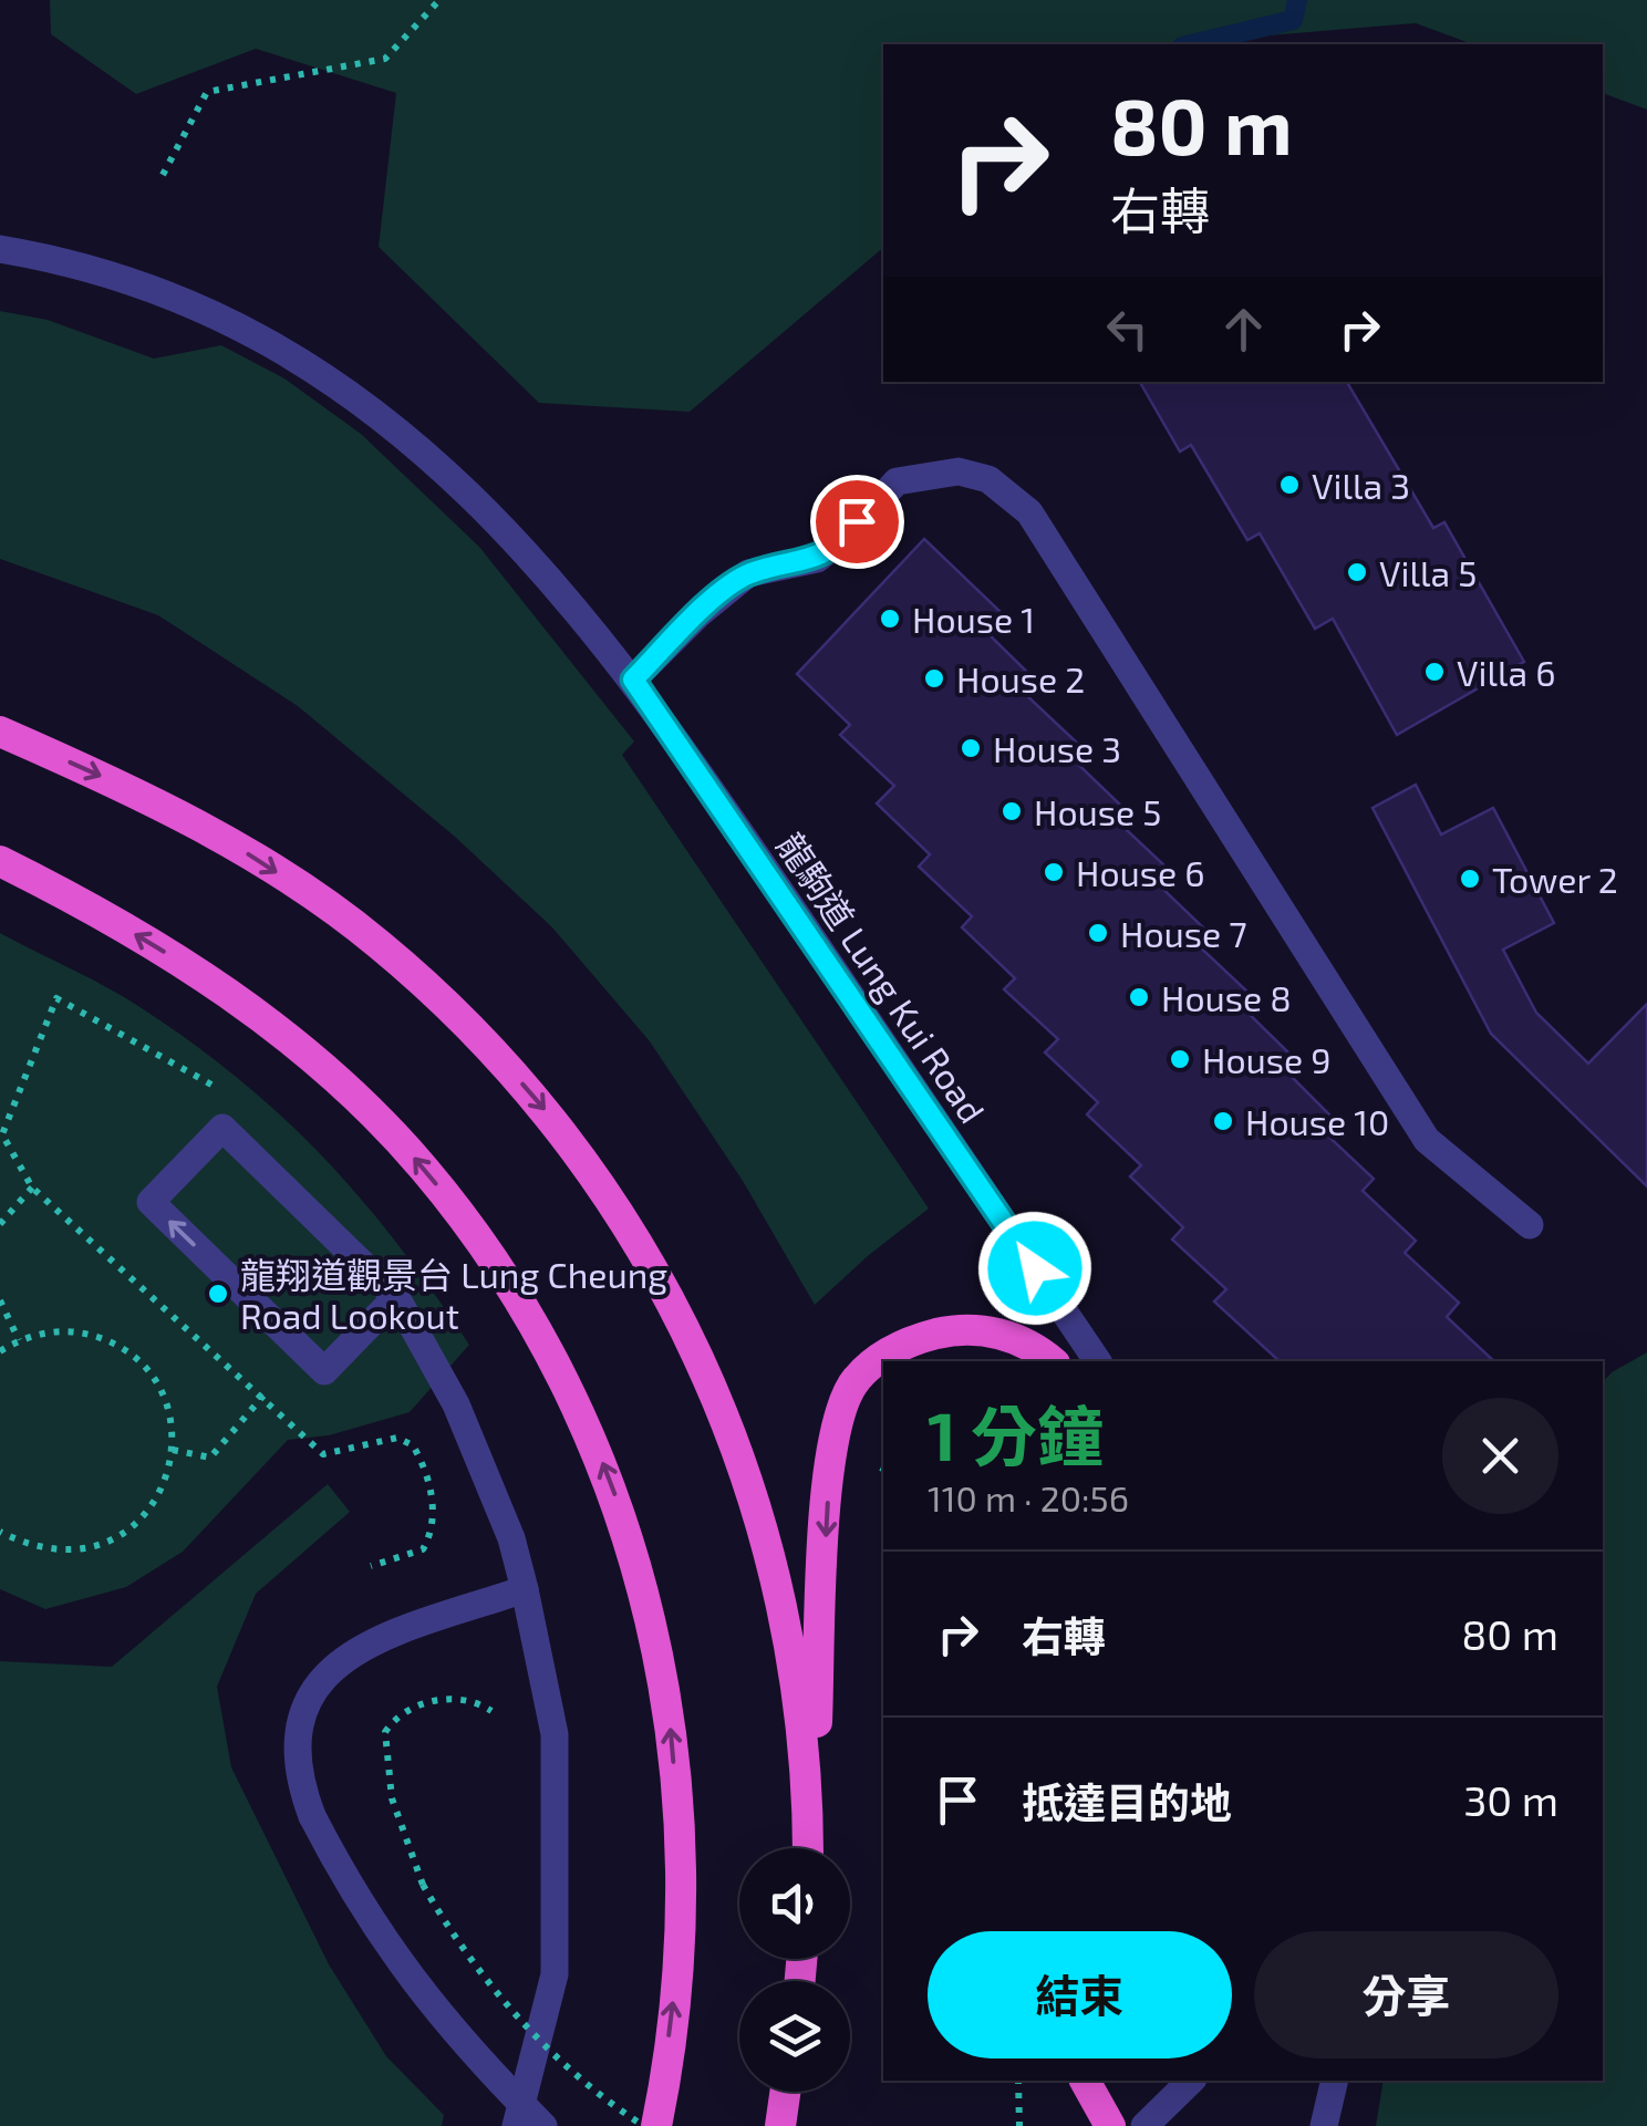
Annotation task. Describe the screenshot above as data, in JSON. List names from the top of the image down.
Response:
{
  "streets": {
    "street": ["龍駒道 Lung Kui Road"]
  },
  "places": [
    "Villa 3",
    "Villa 5",
    "House 1",
    "Villa 6",
    "House 2",
    "House 3",
    "House 5",
    "House 6",
    "Tower 2",
    "House 7",
    "House 8",
    "House 9",
    "House 10",
    "龍翔道觀景台 Lung Cheung Road Lookout"
  ],
  "page": {
    "turn": ["80 m", "右轉"],
    "heading": ["1 分鐘", "110 m · 20:56"],
    "list": [
      {
        "name": "右轉",
        "value": "80 m"
      },
      {
        "name": "抵達目的地",
        "value": "30 m"
      }
    ],
    "buttons": ["結束", "分享"]
  }
}
